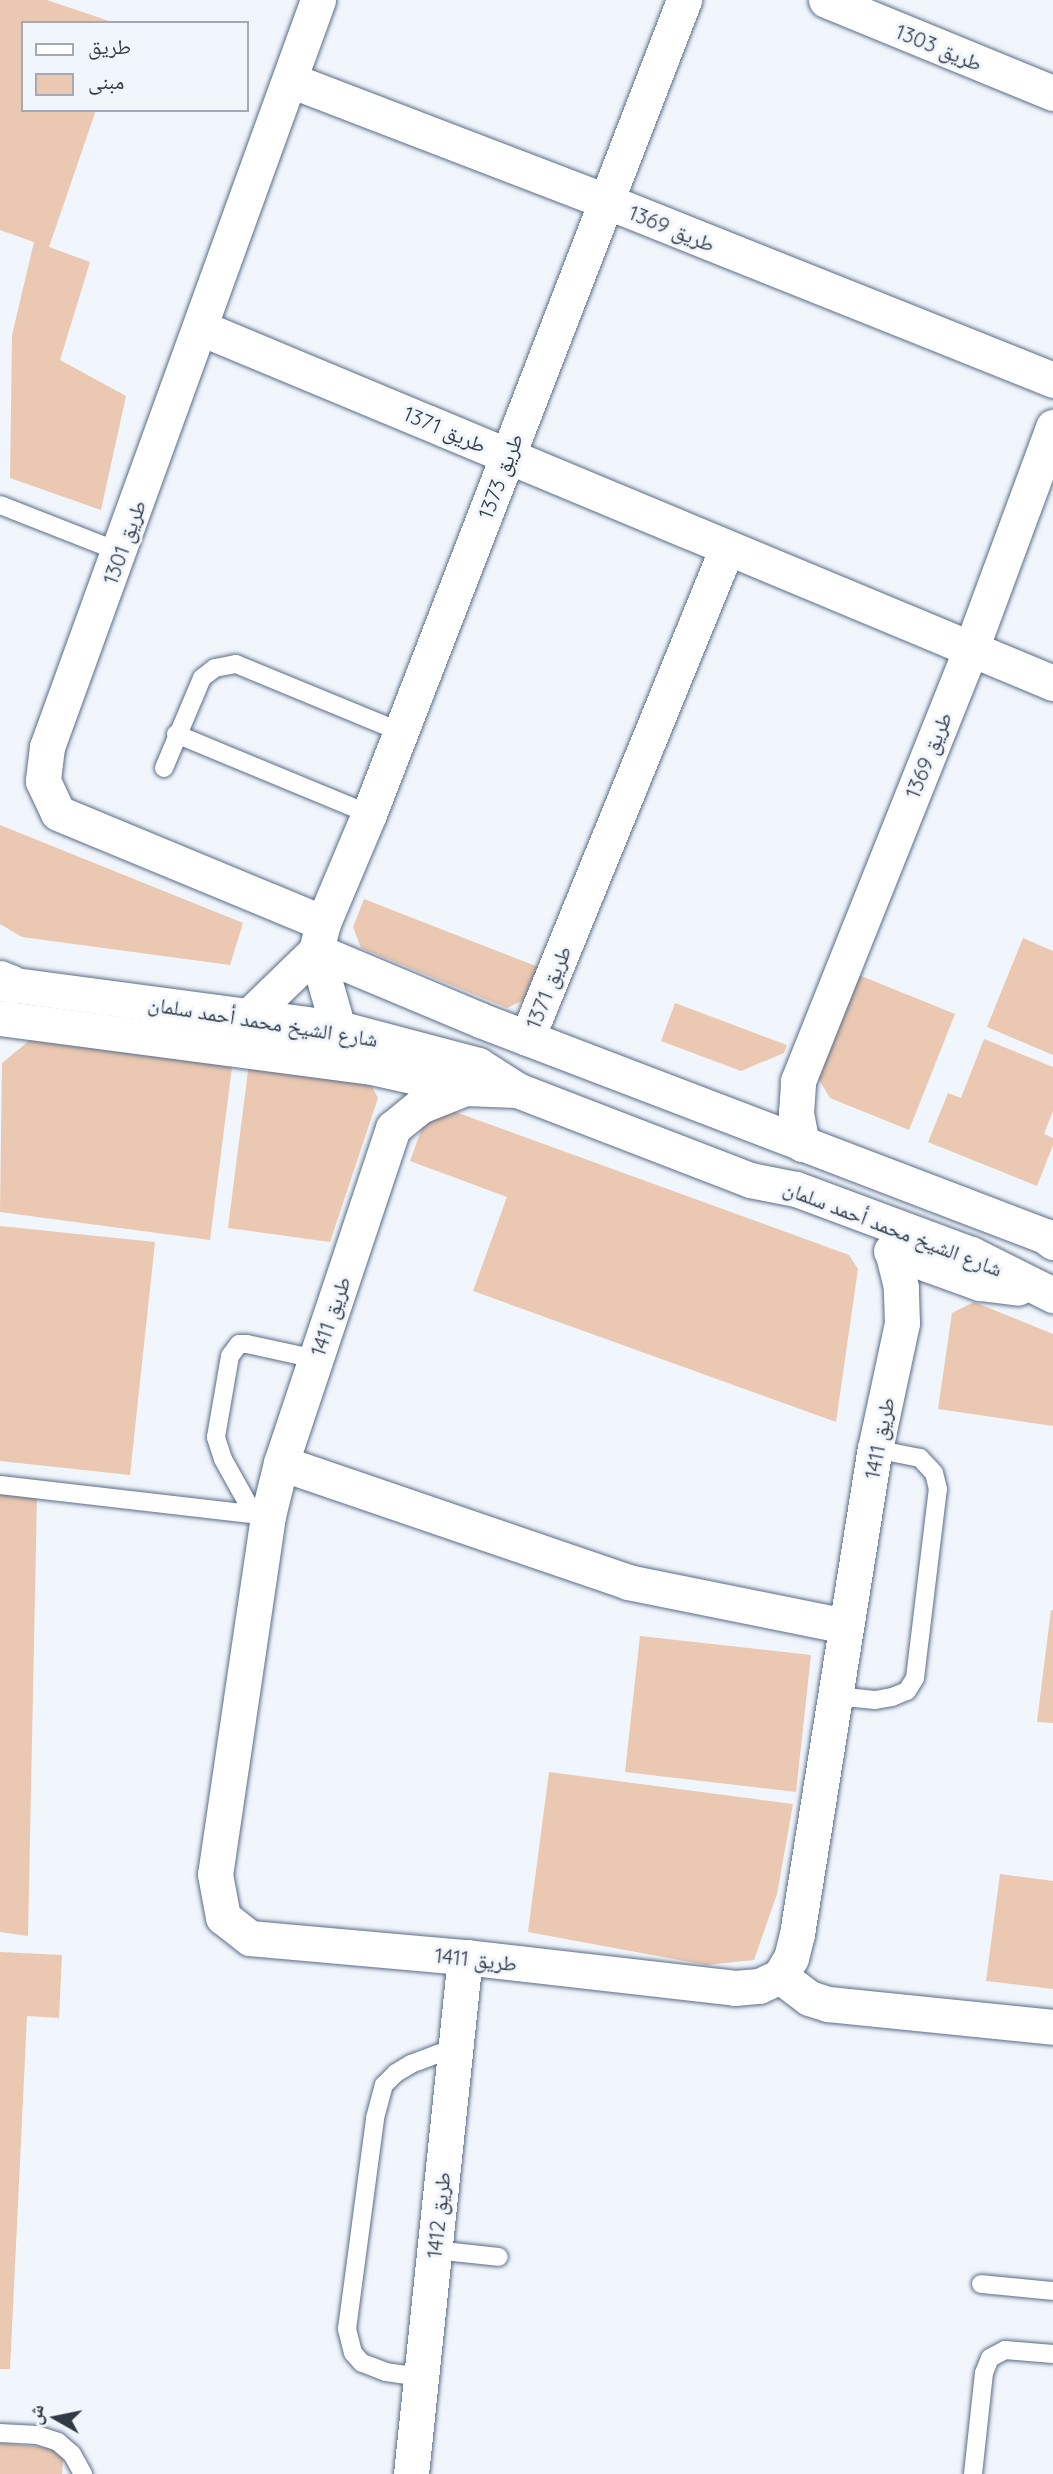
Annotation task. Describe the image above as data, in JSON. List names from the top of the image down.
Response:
{
  "streets": {
    "street": [
      "طريق 1303",
      "طريق 1369",
      "طريق 1371",
      "طريق 1373",
      "طريق 1301",
      "شارع الشيخ محمد أحمد سلمان",
      "طريق 1411",
      "طريق 1412"
    ]
  },
  "crossings": [
    ["طريق 1369", "طريق 1371"],
    ["طريق 1369", "طريق 1373"],
    ["طريق 1369", "طريق 1301"],
    ["طريق 1371", "طريق 1373"],
    ["طريق 1371", "طريق 1301"],
    ["طريق 1373", "طريق 1301"],
    ["شارع الشيخ محمد أحمد سلمان", "طريق 1411"],
    ["طريق 1411", "طريق 1412"]
  ],
  "legend": ["طريق", "مبنى"],
  "north": "left"
}
